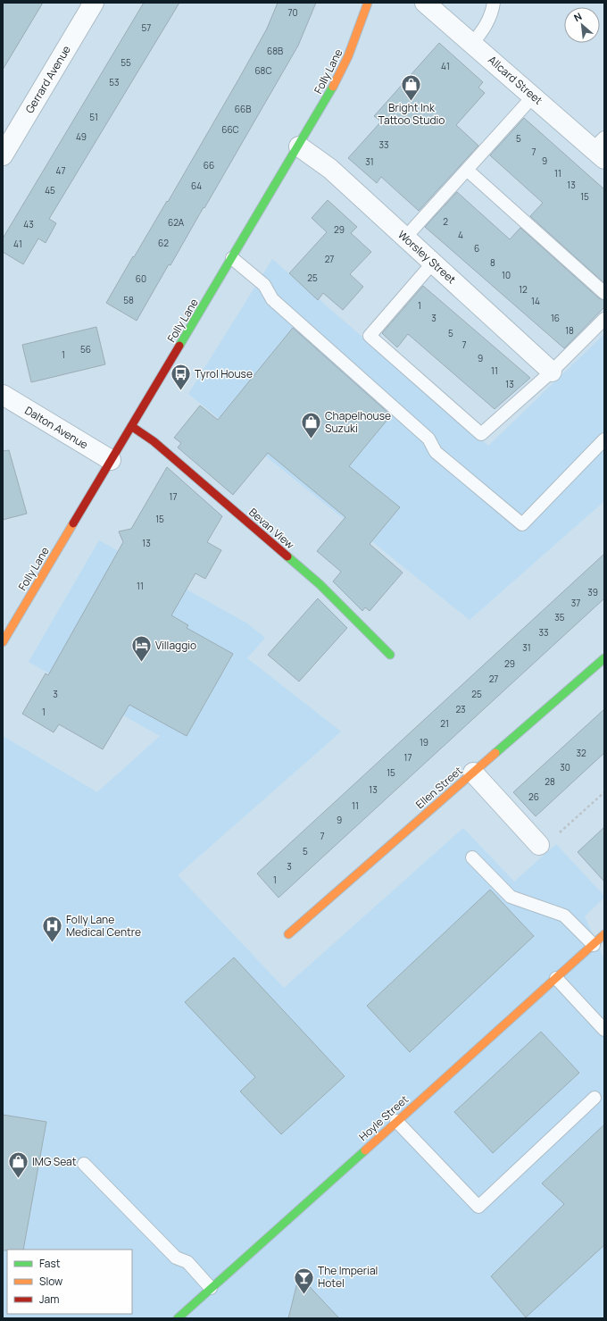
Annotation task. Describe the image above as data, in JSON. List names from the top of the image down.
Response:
{
  "streets": {
    "street": [
      "Folly Lane",
      "Gerrard Avenue",
      "Allcard Street",
      "Worsley Street",
      "Dalton Avenue",
      "Bevan View",
      "Ellen Street",
      "Hoyle Street"
    ]
  },
  "crossings": [
    ["Folly Lane", "Worsley Street"],
    ["Folly Lane", "Dalton Avenue"],
    ["Folly Lane", "Bevan View"]
  ],
  "places": {
    "shop": ["Bright Ink Tattoo Studio", "Chapelhouse Suzuki", "IMG Seat"],
    "bus stop": ["Tyrol House"],
    "hotel": ["Villaggio"],
    "hospital": ["Folly Lane Medical Centre"],
    "bar": ["The Imperial Hotel"]
  },
  "house_numbers": [
    "70",
    "57",
    "68B",
    "55",
    "41",
    "68C",
    "53",
    "66B",
    "51",
    "66C",
    "49",
    "5",
    "33",
    "7",
    "9",
    "31",
    "66",
    "47",
    "11",
    "13",
    "64",
    "45",
    "15",
    "2",
    "62A",
    "43",
    "29",
    "4",
    "62",
    "41",
    "6",
    "27",
    "8",
    "10",
    "25",
    "60",
    "12",
    "58",
    "14",
    "1",
    "3",
    "16",
    "18",
    "5",
    "7",
    "56",
    "1",
    "9",
    "11",
    "13",
    "17",
    "15",
    "13",
    "11",
    "39",
    "37",
    "35",
    "33",
    "31",
    "29",
    "27",
    "3",
    "25",
    "23",
    "1",
    "21",
    "19",
    "32",
    "17",
    "30",
    "15",
    "28",
    "13",
    "26",
    "11",
    "9",
    "7",
    "5",
    "3",
    "1"
  ],
  "legend": ["Fast", "Slow", "Jam"],
  "north": "top left"
}
